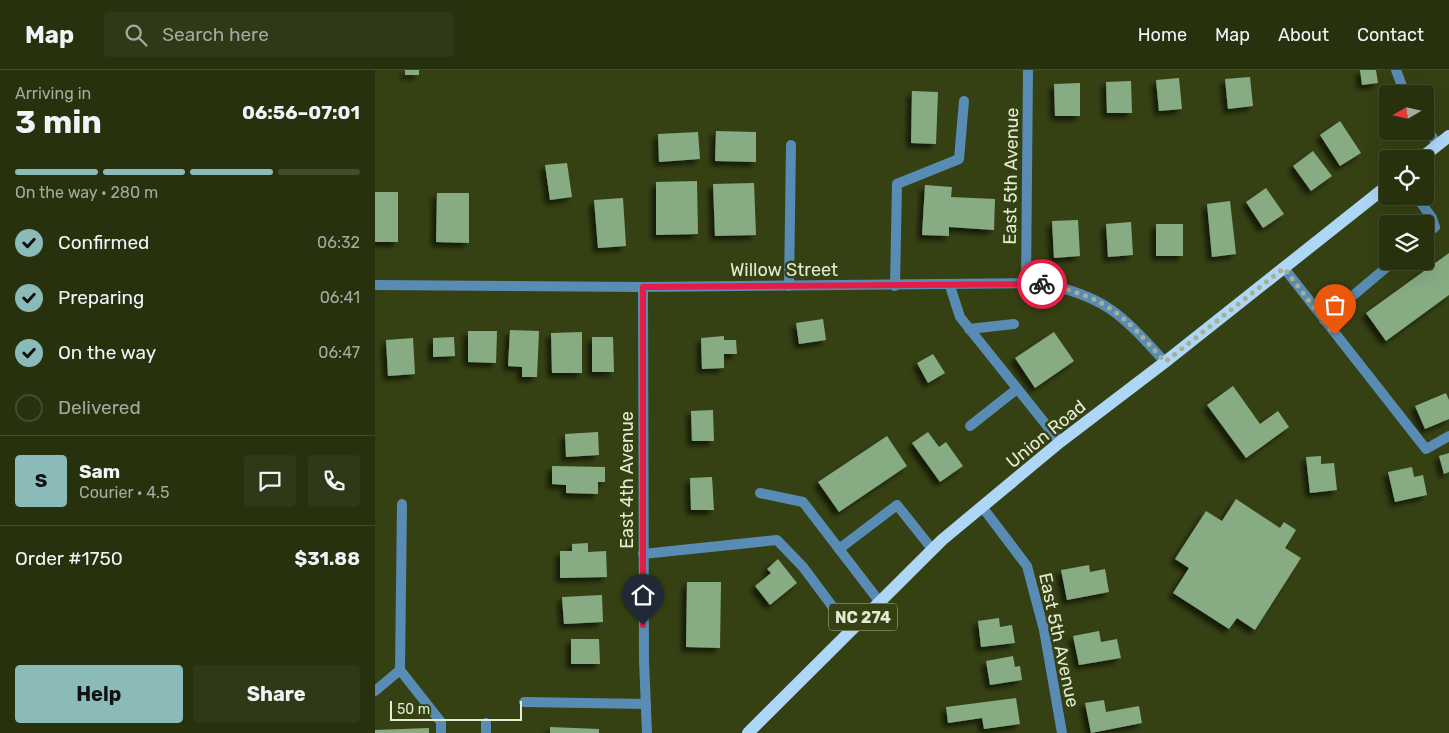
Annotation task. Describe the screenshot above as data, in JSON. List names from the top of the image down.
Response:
{
  "streets": {
    "main road": ["Union Road", "NC 274"],
    "street": ["East 5th Avenue", "Willow Street", "East 4th Avenue"]
  },
  "crossings": [
    ["East 5th Avenue", "Willow Street"],
    ["East 5th Avenue", "Union Road"],
    ["Willow Street", "Union Road"],
    ["Willow Street", "East 4th Avenue"]
  ],
  "scale_bar": "50 m",
  "north": "left",
  "page": {
    "header": "Map",
    "search": "Search here",
    "nav": [
      "Home",
      "Map",
      "About",
      "Contact"
    ],
    "heading": ["3 min", "Arriving in", "06:56–07:01"],
    "panel": [
      "Sam",
      "Courier · 4.5",
      "Order #1750",
      "$31.88"
    ],
    "bar": "On the way · 280 m",
    "list": [
      ["Confirmed", "06:32"],
      ["Preparing", "06:41"],
      ["On the way", "06:47"],
      "Delivered"
    ],
    "round": "S",
    "buttons": ["Help", "Share"],
    "scale": "50 m"
  }
}
